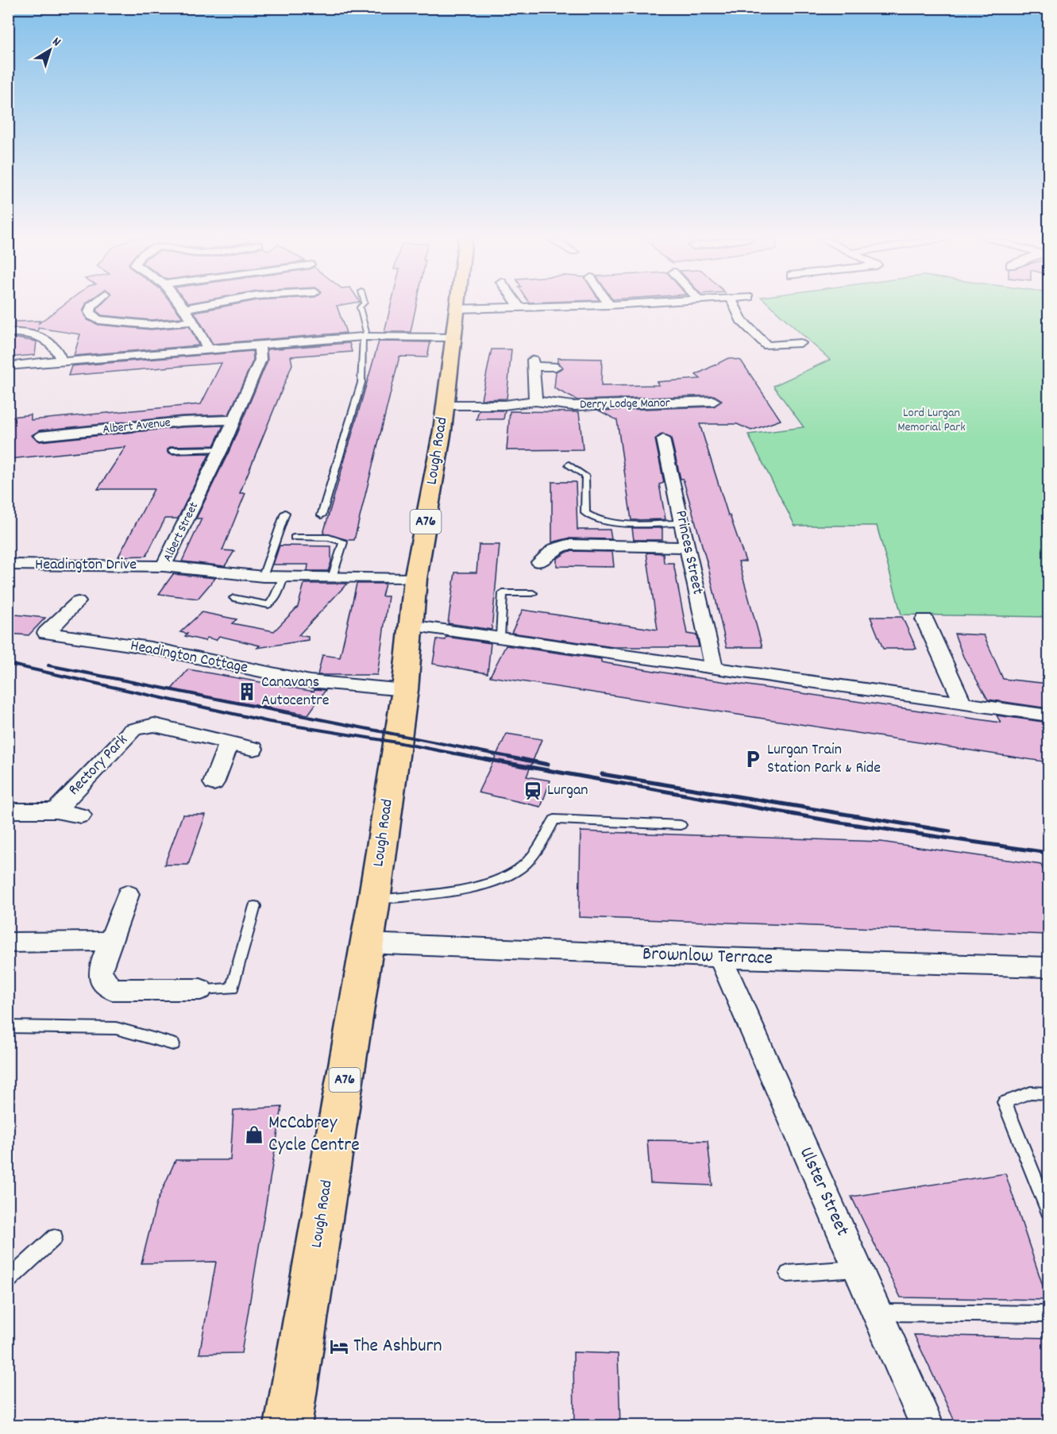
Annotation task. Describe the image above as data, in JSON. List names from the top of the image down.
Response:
{
  "streets": {
    "main road": ["Lough Road", "A76"],
    "street": [
      "Derry Lodge Manor",
      "Albert Avenue",
      "Albert Street",
      "Princes Street",
      "Headington Drive",
      "Headington Cottage",
      "Rectory Park",
      "Brownlow Terrace",
      "Ulster Street"
    ]
  },
  "crossings": [
    ["Derry Lodge Manor", "Lough Road"],
    ["Albert Avenue", "Albert Street"],
    ["Lough Road", "Albert Street"],
    ["Lough Road", "Headington Cottage"],
    ["Lough Road", "Brownlow Terrace"],
    ["Albert Street", "Headington Drive"],
    ["Brownlow Terrace", "Ulster Street"]
  ],
  "parks": ["Lord Lurgan Memorial Park"],
  "places": {
    "building": ["Canavans Autocentre"],
    "parking": ["Lurgan Train Station Park & Ride"],
    "station": ["Lurgan"],
    "shop": ["McCabrey Cycle Centre"],
    "hotel": ["The Ashburn"]
  },
  "north": "top right"
}
